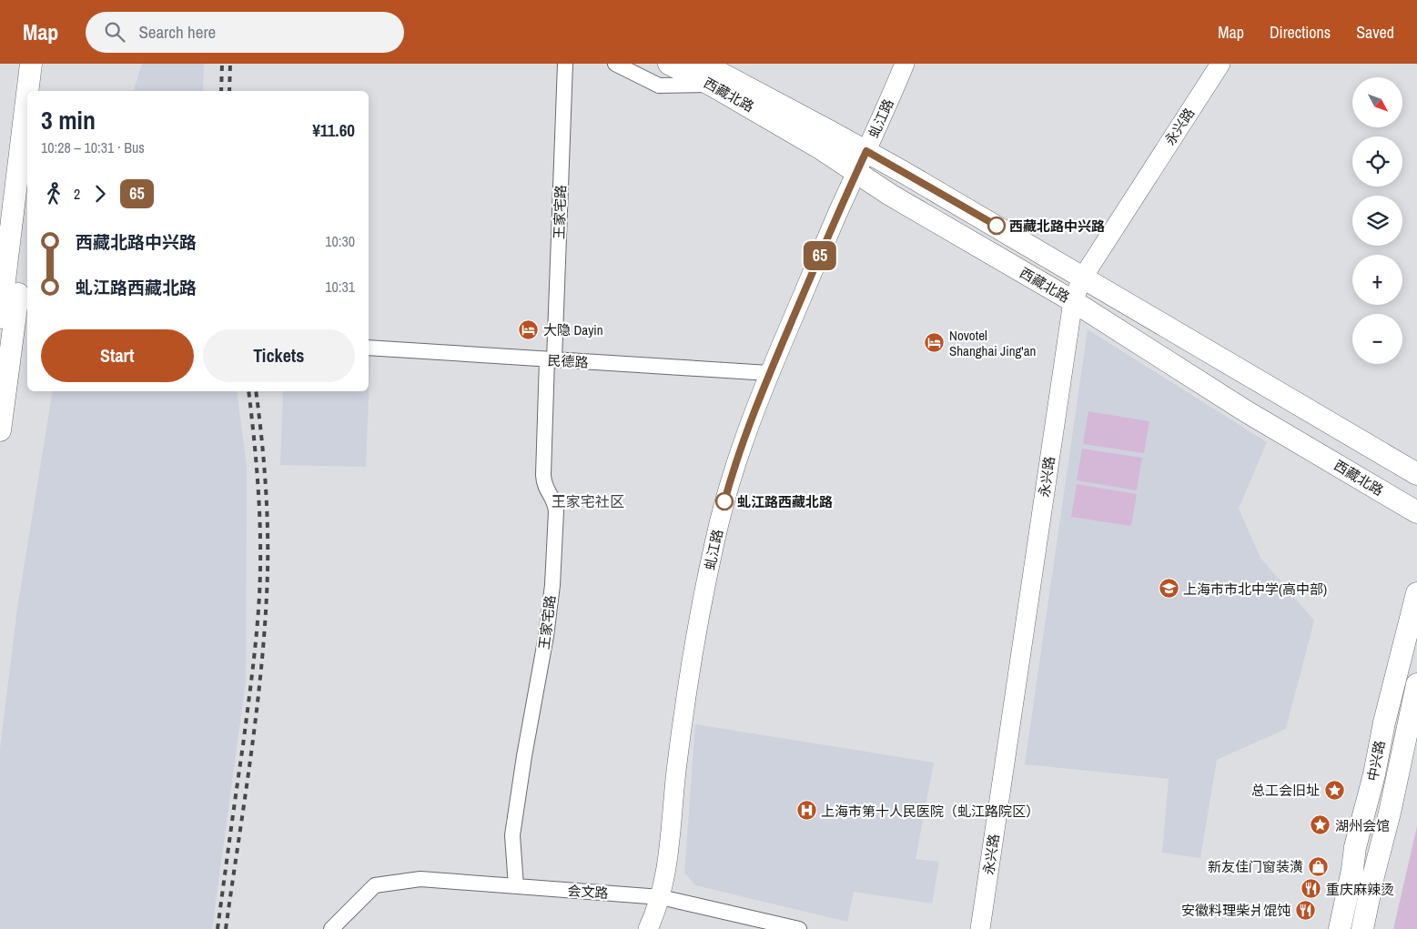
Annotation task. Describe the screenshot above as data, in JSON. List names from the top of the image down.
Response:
{
  "streets": {
    "main road": ["西藏北路", "中兴路"],
    "street": [
      "虬江路",
      "永兴路",
      "王家宅路",
      "民德路",
      "会文路"
    ]
  },
  "crossings": [
    ["西藏北路", "虬江路"],
    ["西藏北路", "永兴路"],
    ["虬江路", "民德路"],
    ["虬江路", "会文路"],
    ["王家宅路", "民德路"],
    ["王家宅路", "会文路"]
  ],
  "districts": ["王家宅社区"],
  "places": {
    "other": ["西藏北路中兴路", "虬江路西藏北路"],
    "hotel": ["大隐 Dayin", "Novotel Shanghai Jing'an"],
    "school or university": ["上海市市北中学(高中部)"],
    "place": ["总工会旧址", "湖州会馆"],
    "hospital": ["上海市第十人民医院（虬江路院区）"],
    "shop": ["新友佳门窗装潢"],
    "restaurant": ["重庆麻辣烫", "安徽料理柴爿馄饨"]
  },
  "lines": ["bus line 65"],
  "north": "bottom right",
  "page": {
    "header": "Map",
    "search": "Search here",
    "nav": ["Map", "Directions", "Saved"],
    "on_map": "65",
    "map_buttons": ["+", "−"],
    "heading": ["3 min", "10:28 – 10:31 · Bus", "¥11.60"],
    "legs": ["2", "65"],
    "list": [
      {
        "name": "西藏北路中兴路",
        "value": "10:30"
      },
      {
        "name": "虬江路西藏北路",
        "value": "10:31"
      }
    ],
    "buttons": ["Start", "Tickets"]
  }
}
